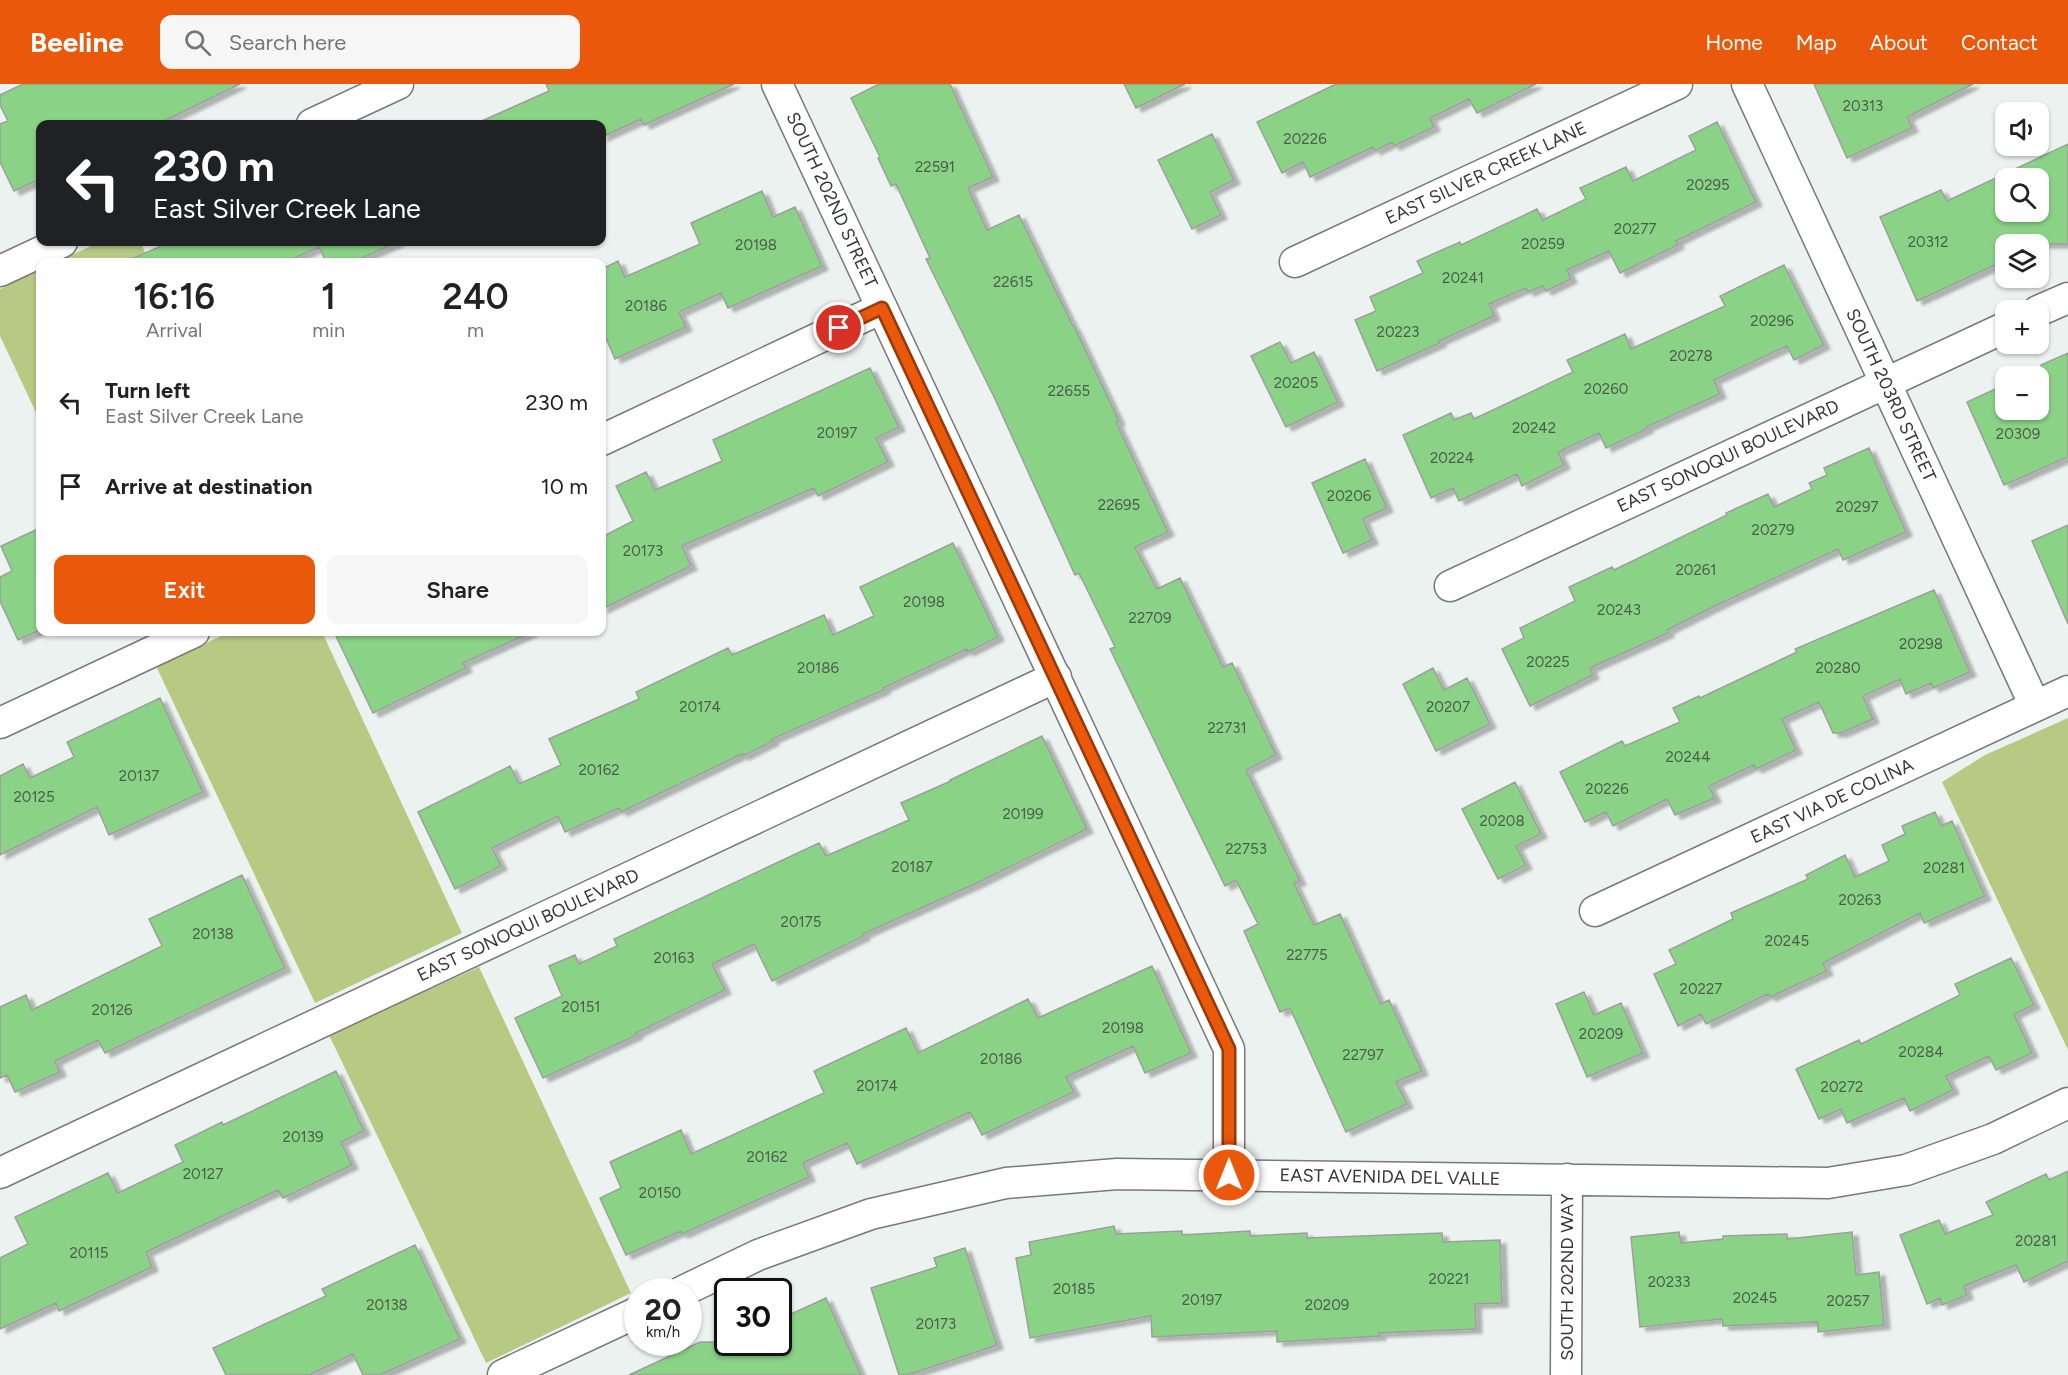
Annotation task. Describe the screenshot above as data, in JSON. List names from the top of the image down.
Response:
{
  "streets": {
    "street": [
      "EAST SILVER CREEK LANE",
      "SOUTH 202ND STREET",
      "SOUTH 203RD STREET",
      "EAST SONOQUI BOULEVARD",
      "EAST VIA DE COLINA",
      "EAST AVENIDA DEL VALLE",
      "SOUTH 202ND WAY"
    ]
  },
  "crossings": [
    ["SOUTH 202ND STREET", "EAST SONOQUI BOULEVARD"],
    ["SOUTH 202ND STREET", "EAST AVENIDA DEL VALLE"],
    ["SOUTH 203RD STREET", "EAST SONOQUI BOULEVARD"],
    ["SOUTH 203RD STREET", "EAST VIA DE COLINA"],
    ["EAST AVENIDA DEL VALLE", "SOUTH 202ND WAY"]
  ],
  "house_numbers": [
    "20313",
    "20226",
    "22591",
    "20295",
    "20277",
    "20312",
    "20259",
    "20198",
    "20241",
    "22615",
    "20186",
    "20296",
    "20223",
    "20278",
    "20205",
    "20260",
    "22655",
    "20242",
    "20197",
    "20309",
    "20224",
    "20206",
    "22695",
    "20297",
    "20279",
    "20173",
    "20261",
    "20198",
    "20243",
    "22709",
    "20298",
    "20225",
    "20186",
    "20280",
    "20174",
    "20207",
    "22731",
    "20244",
    "20162",
    "20137",
    "20226",
    "20125",
    "20199",
    "20208",
    "22753",
    "20187",
    "20281",
    "20263",
    "20175",
    "20138",
    "20245",
    "22775",
    "20163",
    "20227",
    "20151",
    "20126",
    "20198",
    "20209",
    "20284",
    "22797",
    "20186",
    "20174",
    "20272",
    "20139",
    "20162",
    "20127",
    "20150",
    "20281",
    "20115",
    "20221",
    "20233",
    "20185",
    "20245",
    "20197",
    "20257",
    "20138",
    "20209",
    "20173"
  ],
  "page": {
    "header": "Beeline",
    "search": "Search here",
    "nav": [
      "Home",
      "Map",
      "About",
      "Contact"
    ],
    "map_buttons": ["+", "−"],
    "turn": ["230 m", "East Silver Creek Lane"],
    "eta": [
      "16:16",
      "Arrival",
      "1",
      "min",
      "240",
      "m"
    ],
    "list": [
      {
        "name": "Turn left",
        "note": "East Silver Creek Lane",
        "value": "230 m"
      },
      {
        "name": "Arrive at destination",
        "value": "10 m"
      }
    ],
    "buttons": ["Exit", "Share"],
    "speed": "20 km/h",
    "limit": "30"
  }
}
